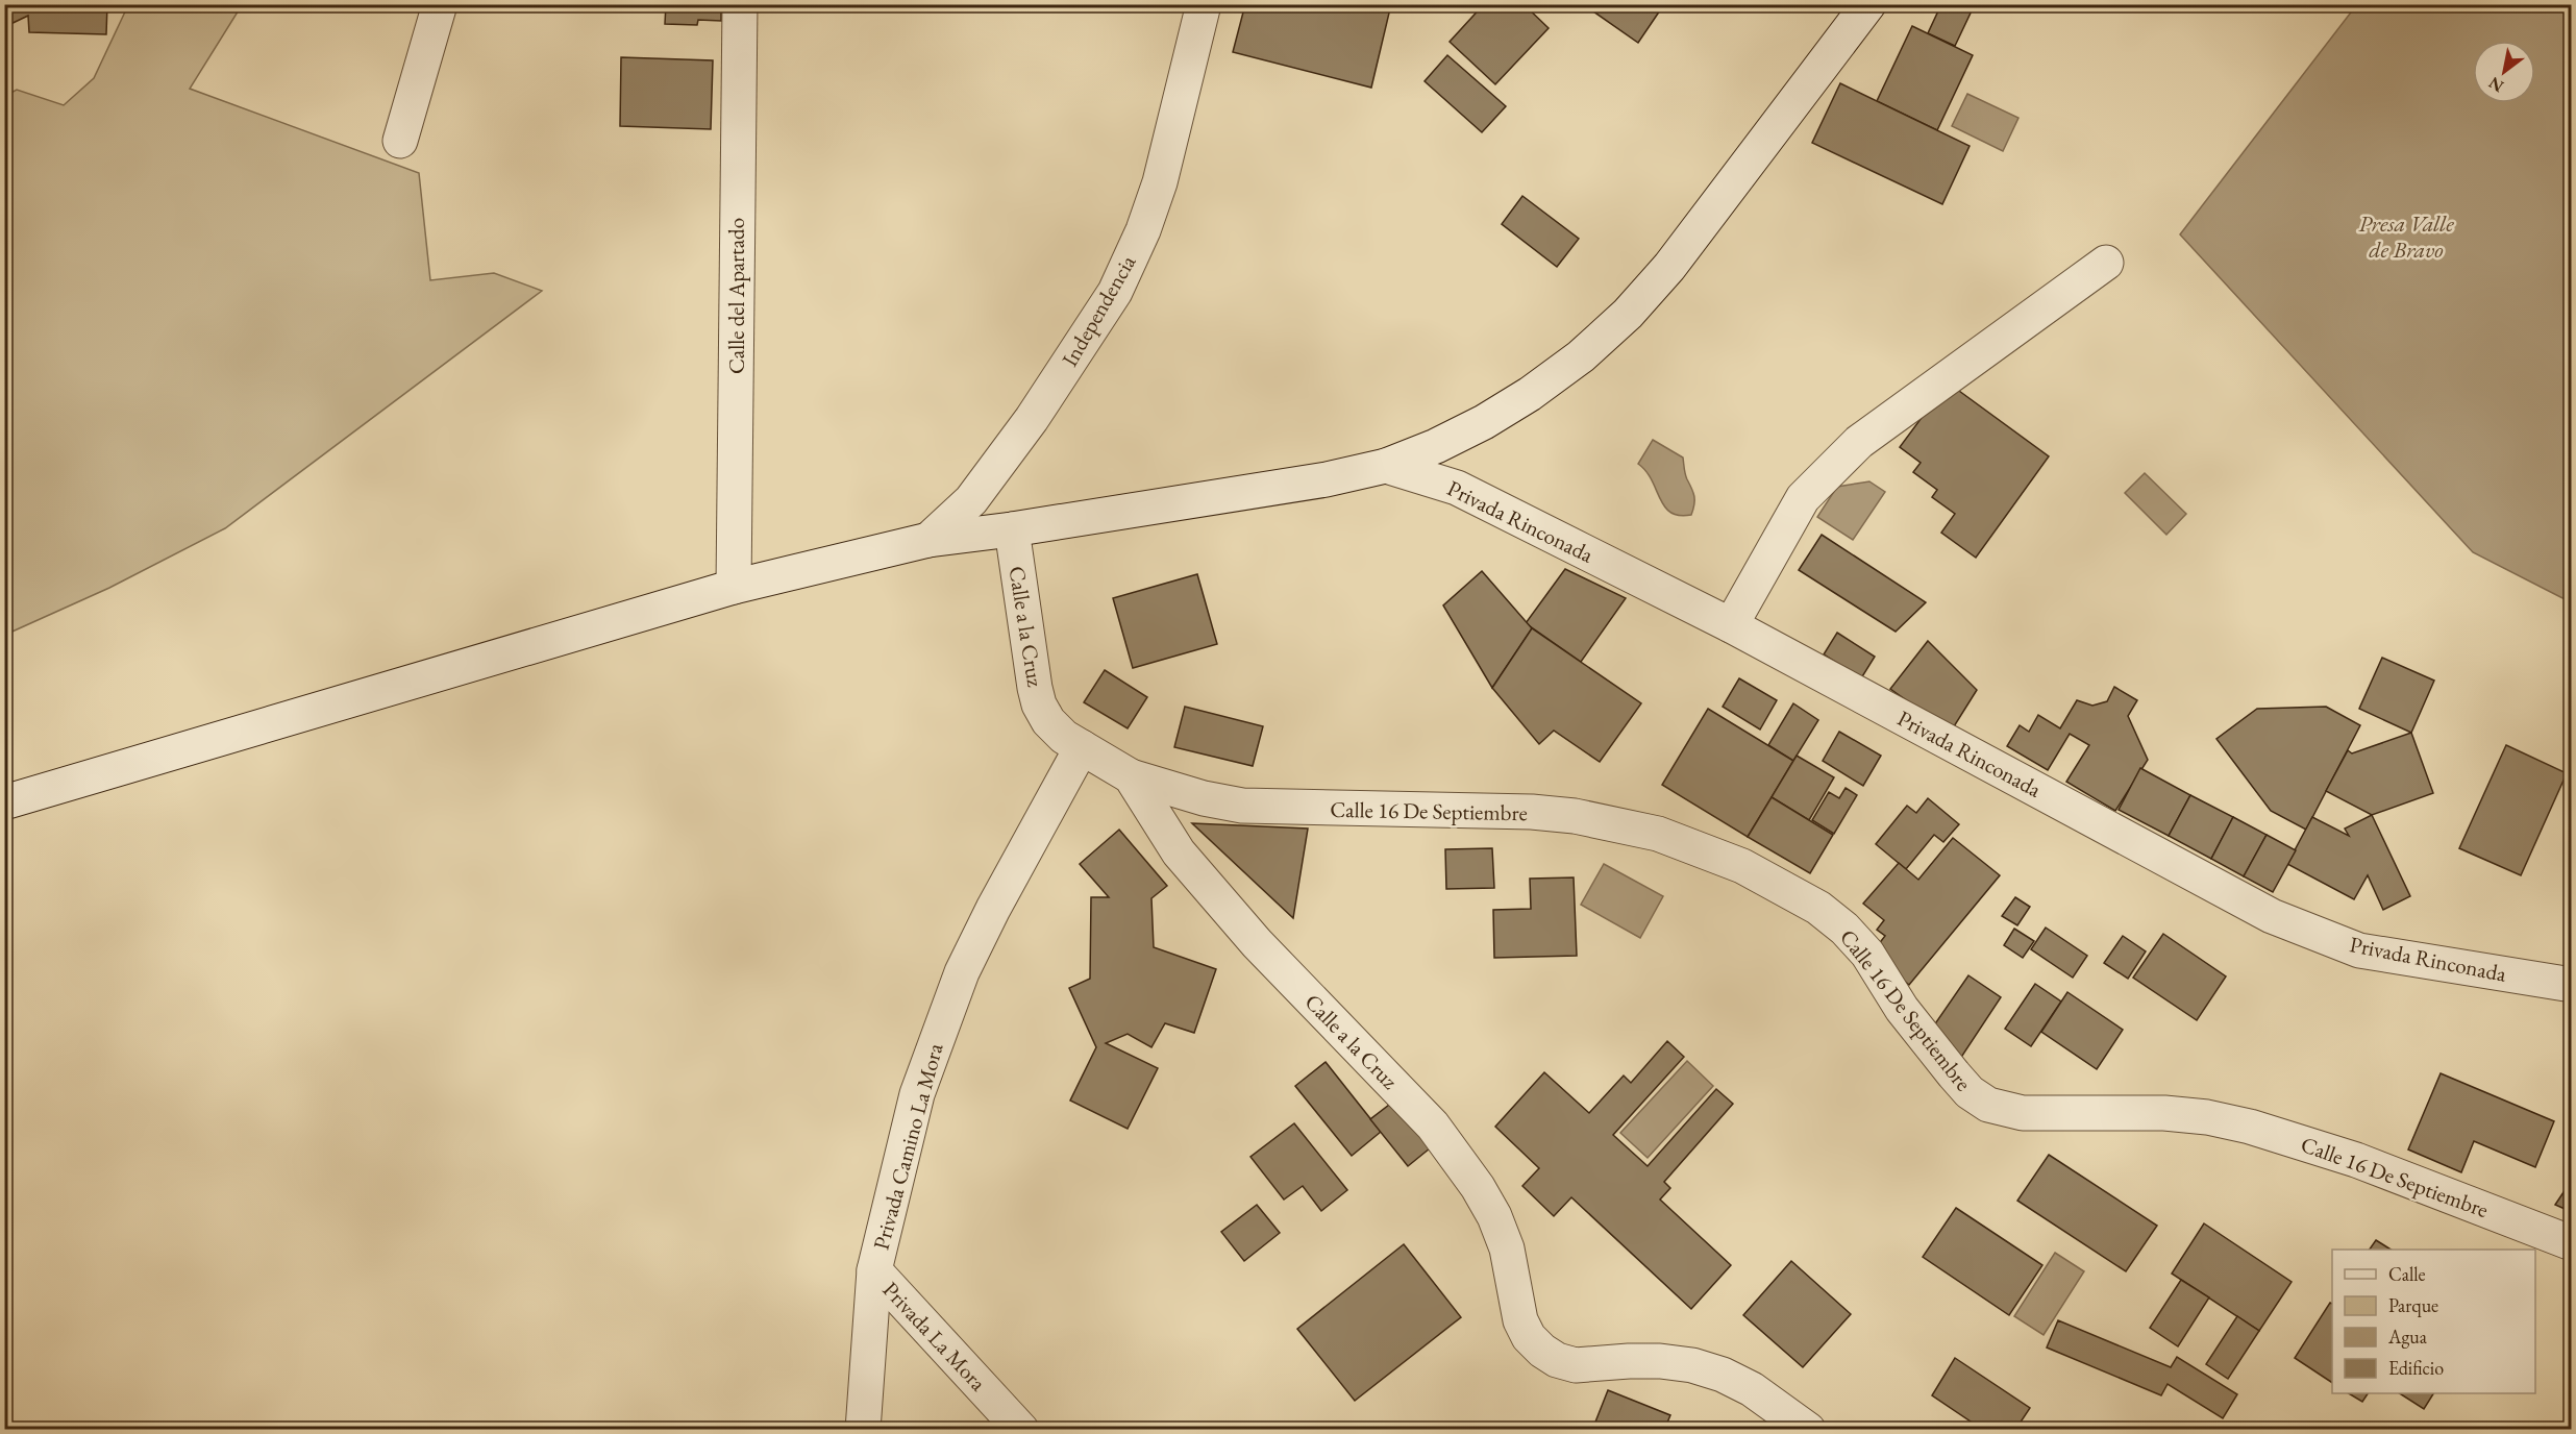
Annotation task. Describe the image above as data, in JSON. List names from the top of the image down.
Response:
{
  "streets": {
    "street": [
      "Calle del Apartado",
      "Independencia",
      "Privada Rinconada",
      "Calle a la Cruz",
      "Calle 16 De Septiembre",
      "Privada Camino La Mora",
      "Privada La Mora"
    ]
  },
  "crossings": [
    ["Calle a la Cruz", "Calle 16 De Septiembre"],
    ["Calle a la Cruz", "Privada Camino La Mora"],
    ["Privada Camino La Mora", "Privada La Mora"]
  ],
  "water": ["Presa Valle de Bravo"],
  "legend": [
    "Calle",
    "Parque",
    "Agua",
    "Edificio"
  ],
  "north": "bottom left"
}
